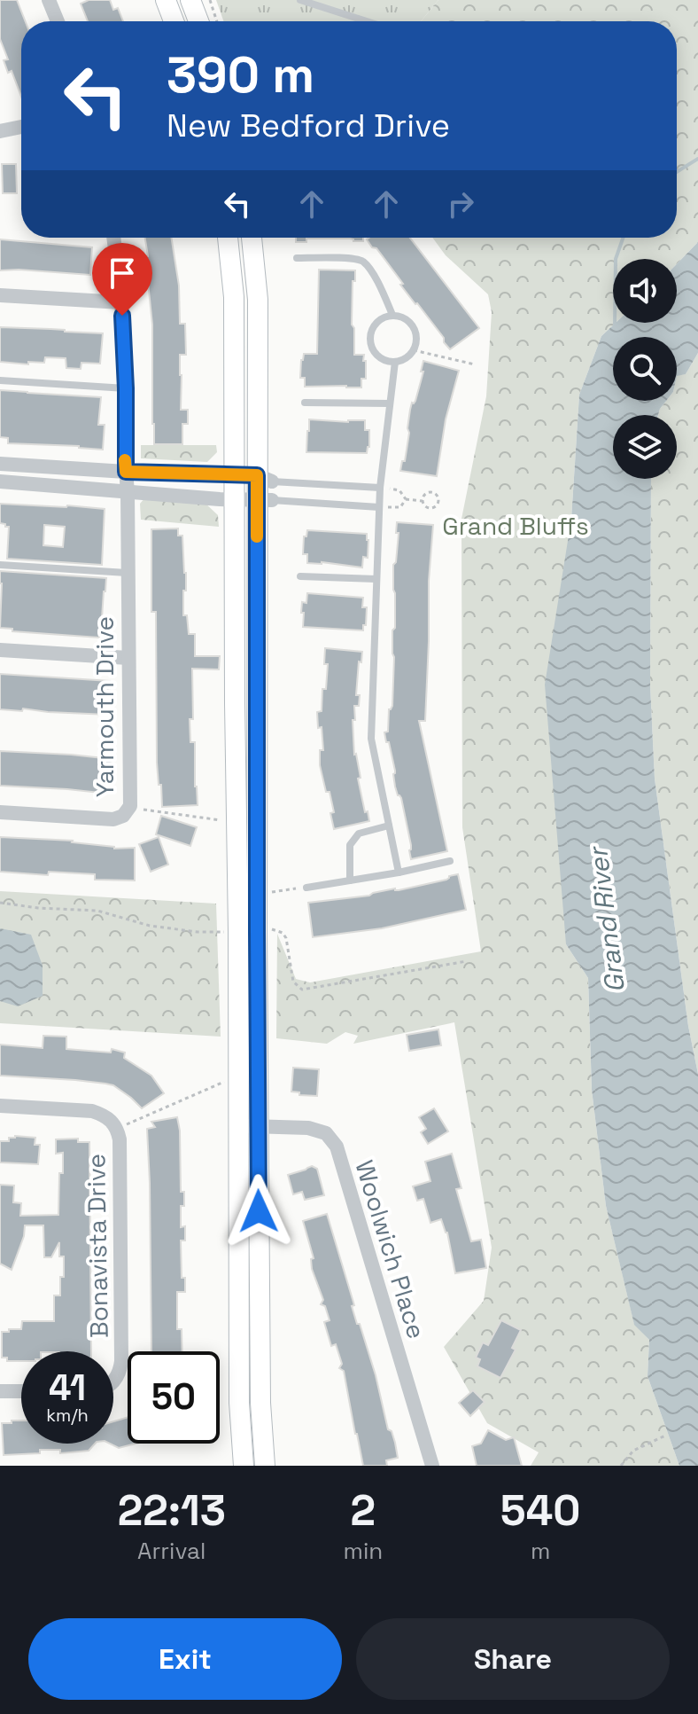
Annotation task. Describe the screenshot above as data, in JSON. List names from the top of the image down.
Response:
{
  "streets": {
    "street": ["Yarmouth Drive", "Bonavista Drive", "Woolwich Place"]
  },
  "water": ["Grand River"],
  "parks": ["Grand Bluffs"],
  "page": {
    "turn": ["390 m", "New Bedford Drive"],
    "speed": "41 km/h",
    "limit": "50",
    "eta": [
      "22:13",
      "Arrival",
      "2",
      "min",
      "540",
      "m"
    ],
    "buttons": ["Exit", "Share"]
  }
}
